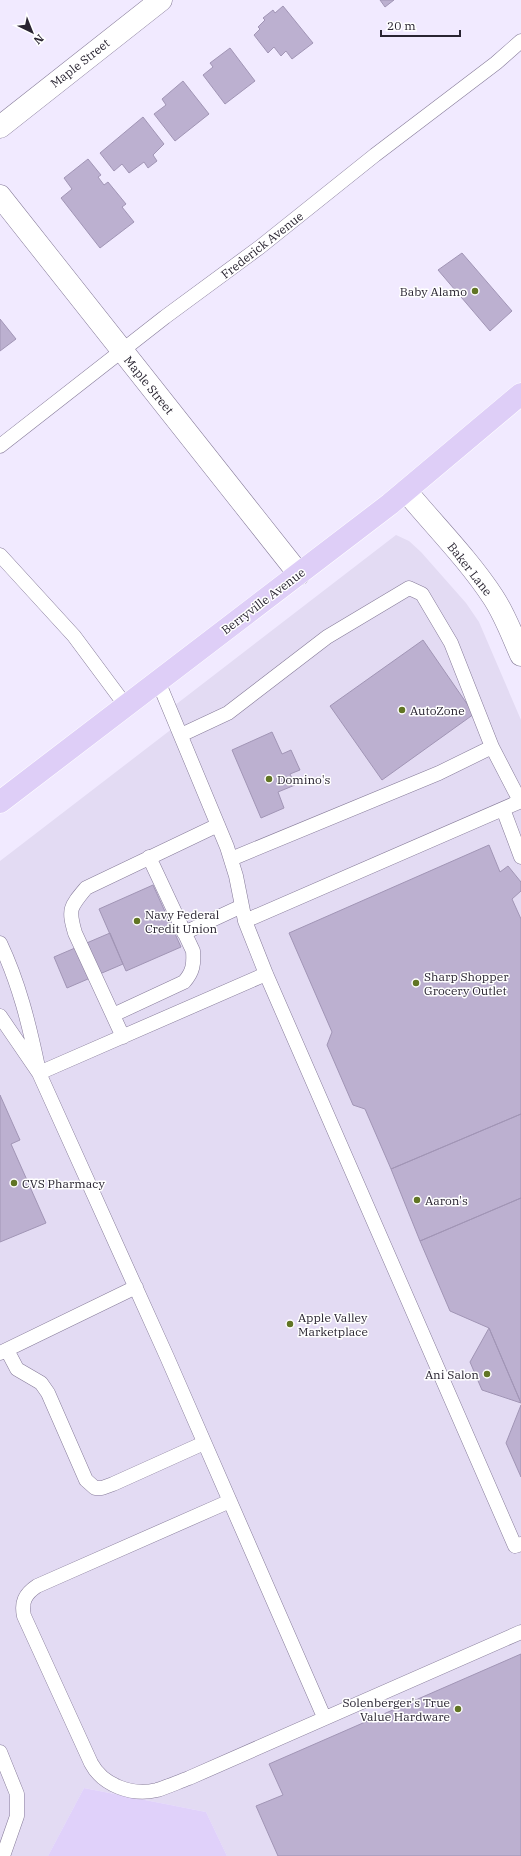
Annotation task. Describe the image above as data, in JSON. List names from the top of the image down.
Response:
{
  "streets": {
    "main road": ["Berryville Avenue"],
    "street": ["Maple Street", "Baker Lane"],
    "lane": ["Frederick Avenue"]
  },
  "crossings": [
    ["Maple Street", "Frederick Avenue"],
    ["Maple Street", "Berryville Avenue"],
    ["Baker Lane", "Berryville Avenue"]
  ],
  "places": [
    "Baby Alamo",
    "AutoZone",
    "Domino's",
    "Navy Federal Credit Union",
    "Sharp Shopper Grocery Outlet",
    "CVS Pharmacy",
    "Aaron's",
    "Apple Valley Marketplace",
    "Ani Salon",
    "Solenberger's True Value Hardware"
  ],
  "scale_bar": "20 m",
  "north": "bottom right"
}
